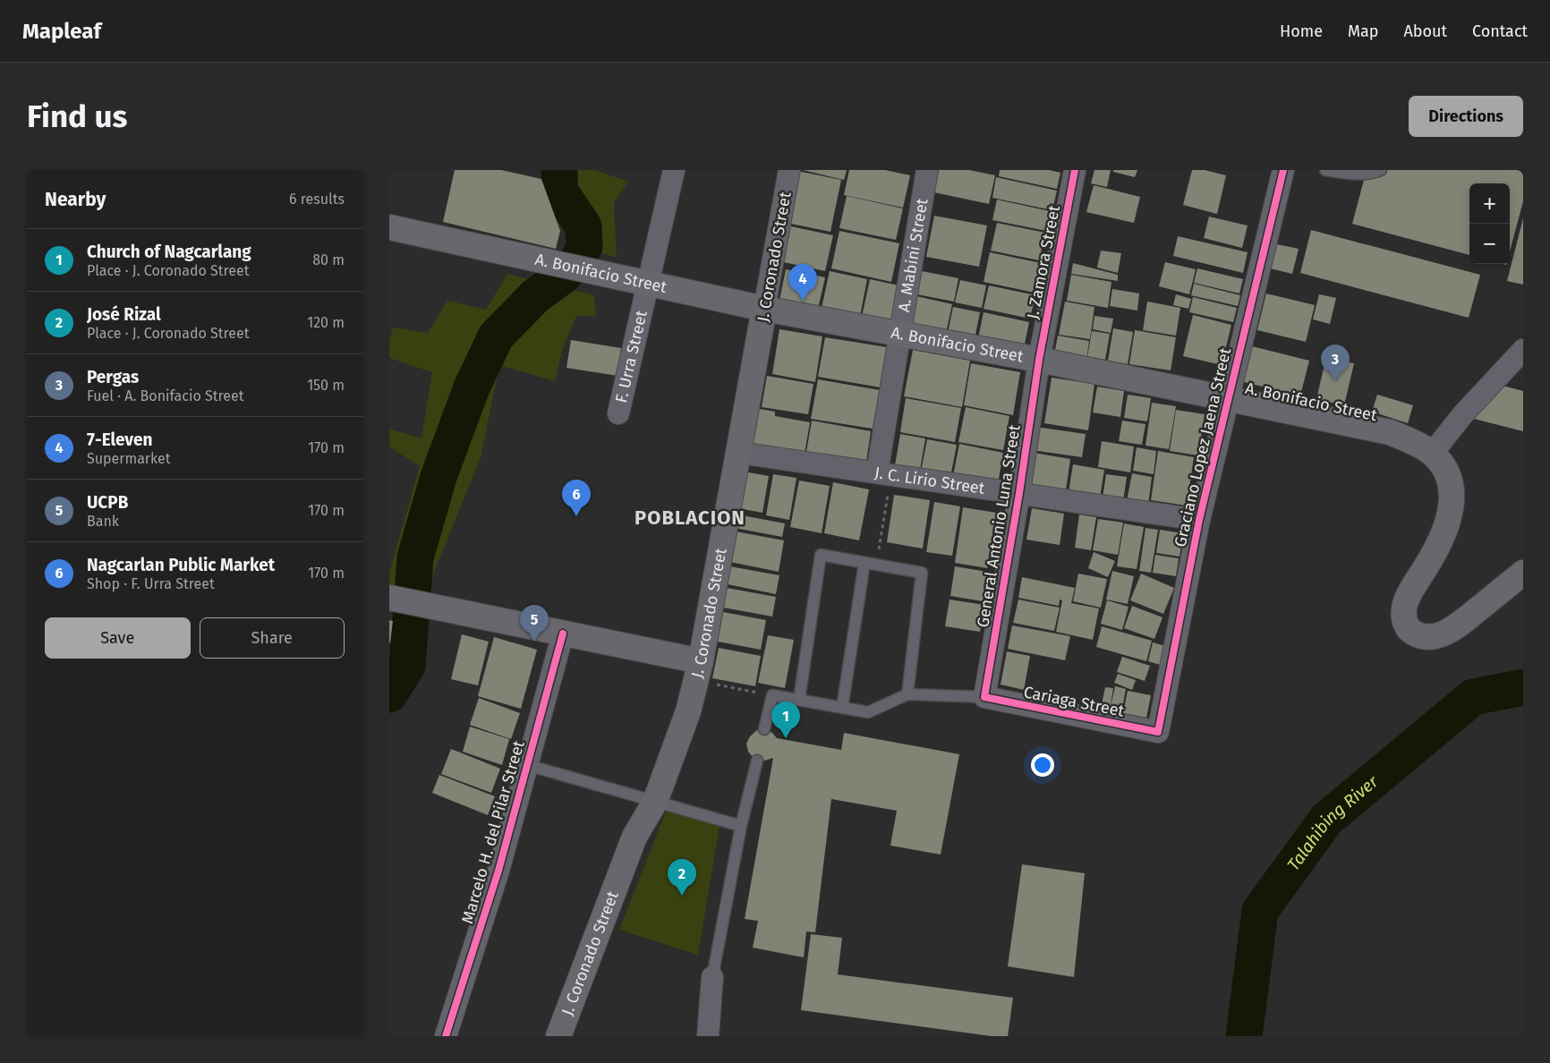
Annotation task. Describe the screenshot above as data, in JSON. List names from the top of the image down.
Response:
{
  "streets": {
    "main road": ["J. Coronado Street", "A. Bonifacio Street"],
    "street": [
      "A. Mabini Street",
      "J. Zamora Street",
      "F. Urra Street",
      "Graciano Lopez Jaena Street",
      "J. C. Lirio Street",
      "General Antonio Luna Street",
      "Cariaga Street",
      "Marcelo H. del Pilar Street"
    ]
  },
  "crossings": [
    ["A. Mabini Street", "A. Bonifacio Street"],
    ["A. Mabini Street", "J. C. Lirio Street"],
    ["J. Coronado Street", "A. Bonifacio Street"],
    ["J. Coronado Street", "J. C. Lirio Street"],
    ["J. Zamora Street", "A. Bonifacio Street"],
    ["J. Zamora Street", "General Antonio Luna Street"],
    ["A. Bonifacio Street", "F. Urra Street"],
    ["A. Bonifacio Street", "Graciano Lopez Jaena Street"],
    ["A. Bonifacio Street", "General Antonio Luna Street"],
    ["Graciano Lopez Jaena Street", "J. C. Lirio Street"],
    ["Graciano Lopez Jaena Street", "Cariaga Street"],
    ["J. C. Lirio Street", "General Antonio Luna Street"],
    ["General Antonio Luna Street", "Cariaga Street"]
  ],
  "districts": ["POBLACION"],
  "water": ["Talahibing River"],
  "page": {
    "header": "Mapleaf",
    "nav": [
      "Home",
      "Map",
      "About",
      "Contact"
    ],
    "buttons": [
      "Directions",
      ["Save", "Share"]
    ],
    "title": "Find us",
    "heading": ["Nearby", "6 results"],
    "map_buttons": ["+", "−"],
    "list": [
      {
        "mark": "1",
        "name": "Church of Nagcarlang",
        "note": "Place · J. Coronado Street",
        "value": "80 m"
      },
      {
        "mark": "2",
        "name": "José Rizal",
        "note": "Place · J. Coronado Street",
        "value": "120 m"
      },
      {
        "mark": "3",
        "name": "Pergas",
        "note": "Fuel · A. Bonifacio Street",
        "value": "150 m"
      },
      {
        "mark": "4",
        "name": "7-Eleven",
        "note": "Supermarket",
        "value": "170 m"
      },
      {
        "mark": "5",
        "name": "UCPB",
        "note": "Bank",
        "value": "170 m"
      },
      {
        "mark": "6",
        "name": "Nagcarlan Public Market",
        "note": "Shop · F. Urra Street",
        "value": "170 m"
      }
    ],
    "pins": [
      "4",
      "3",
      "6",
      "5",
      "1",
      "2"
    ]
  }
}
